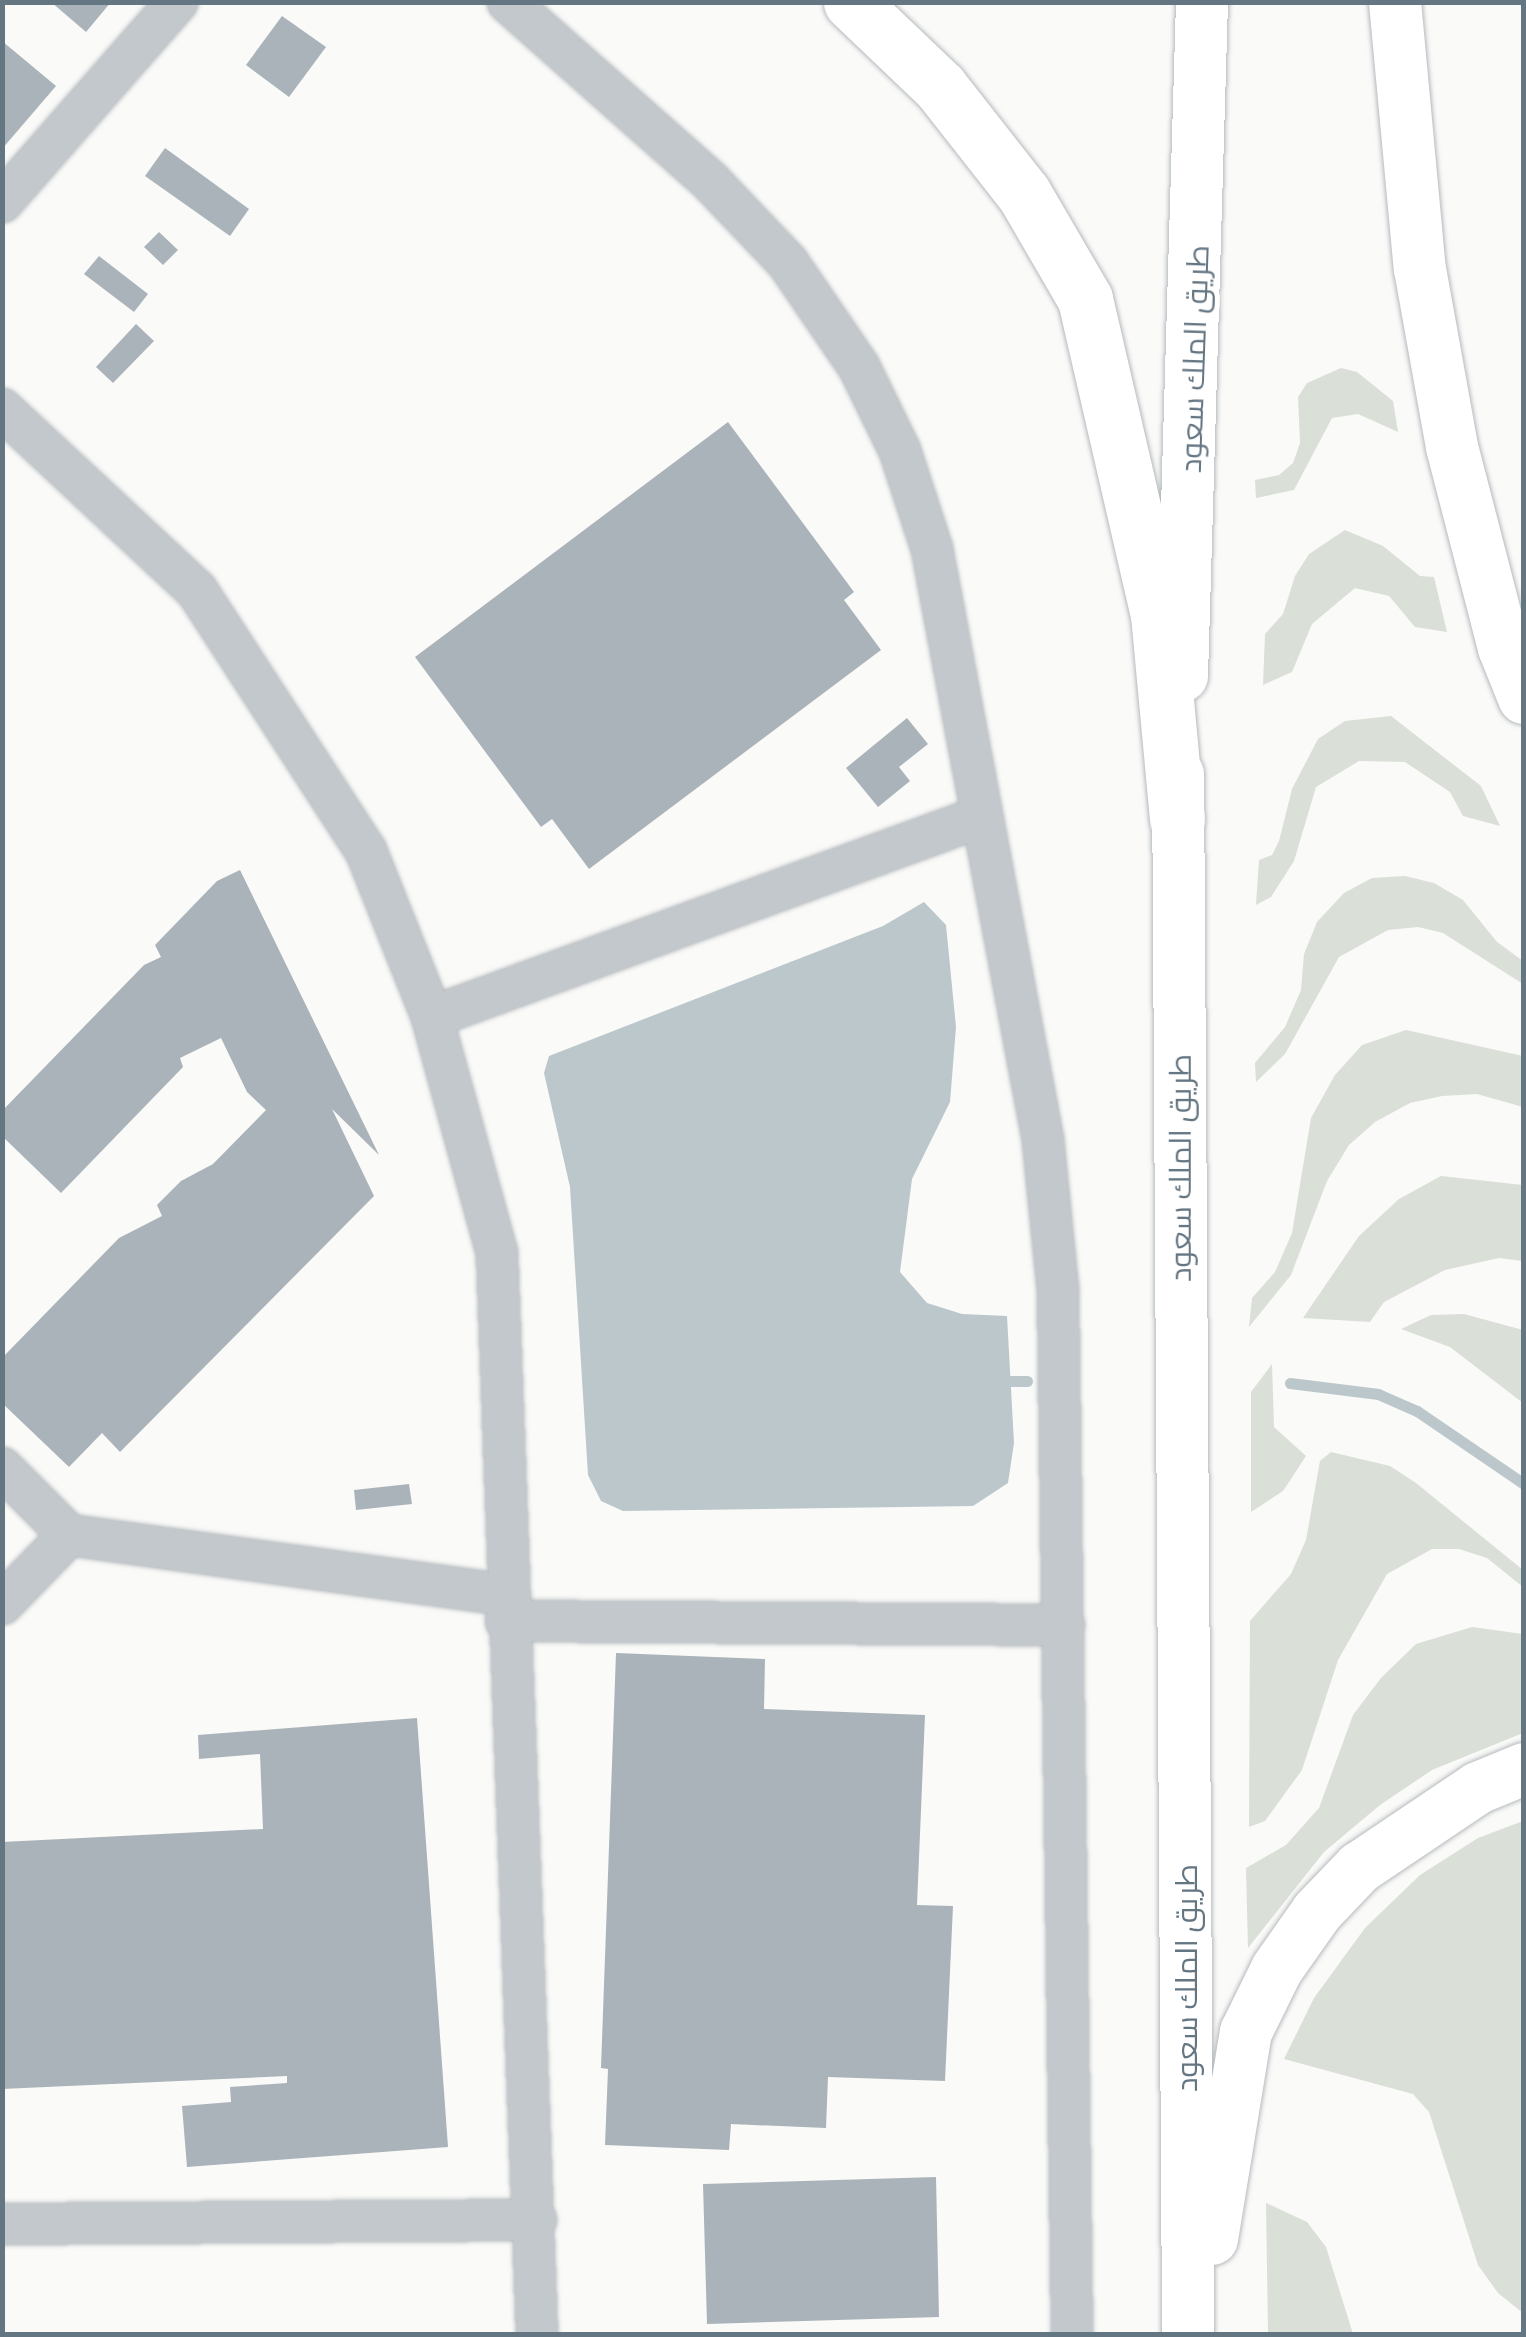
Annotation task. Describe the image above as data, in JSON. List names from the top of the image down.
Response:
{
  "streets": {
    "main road": ["طريق الملك سعود"]
  }
}
